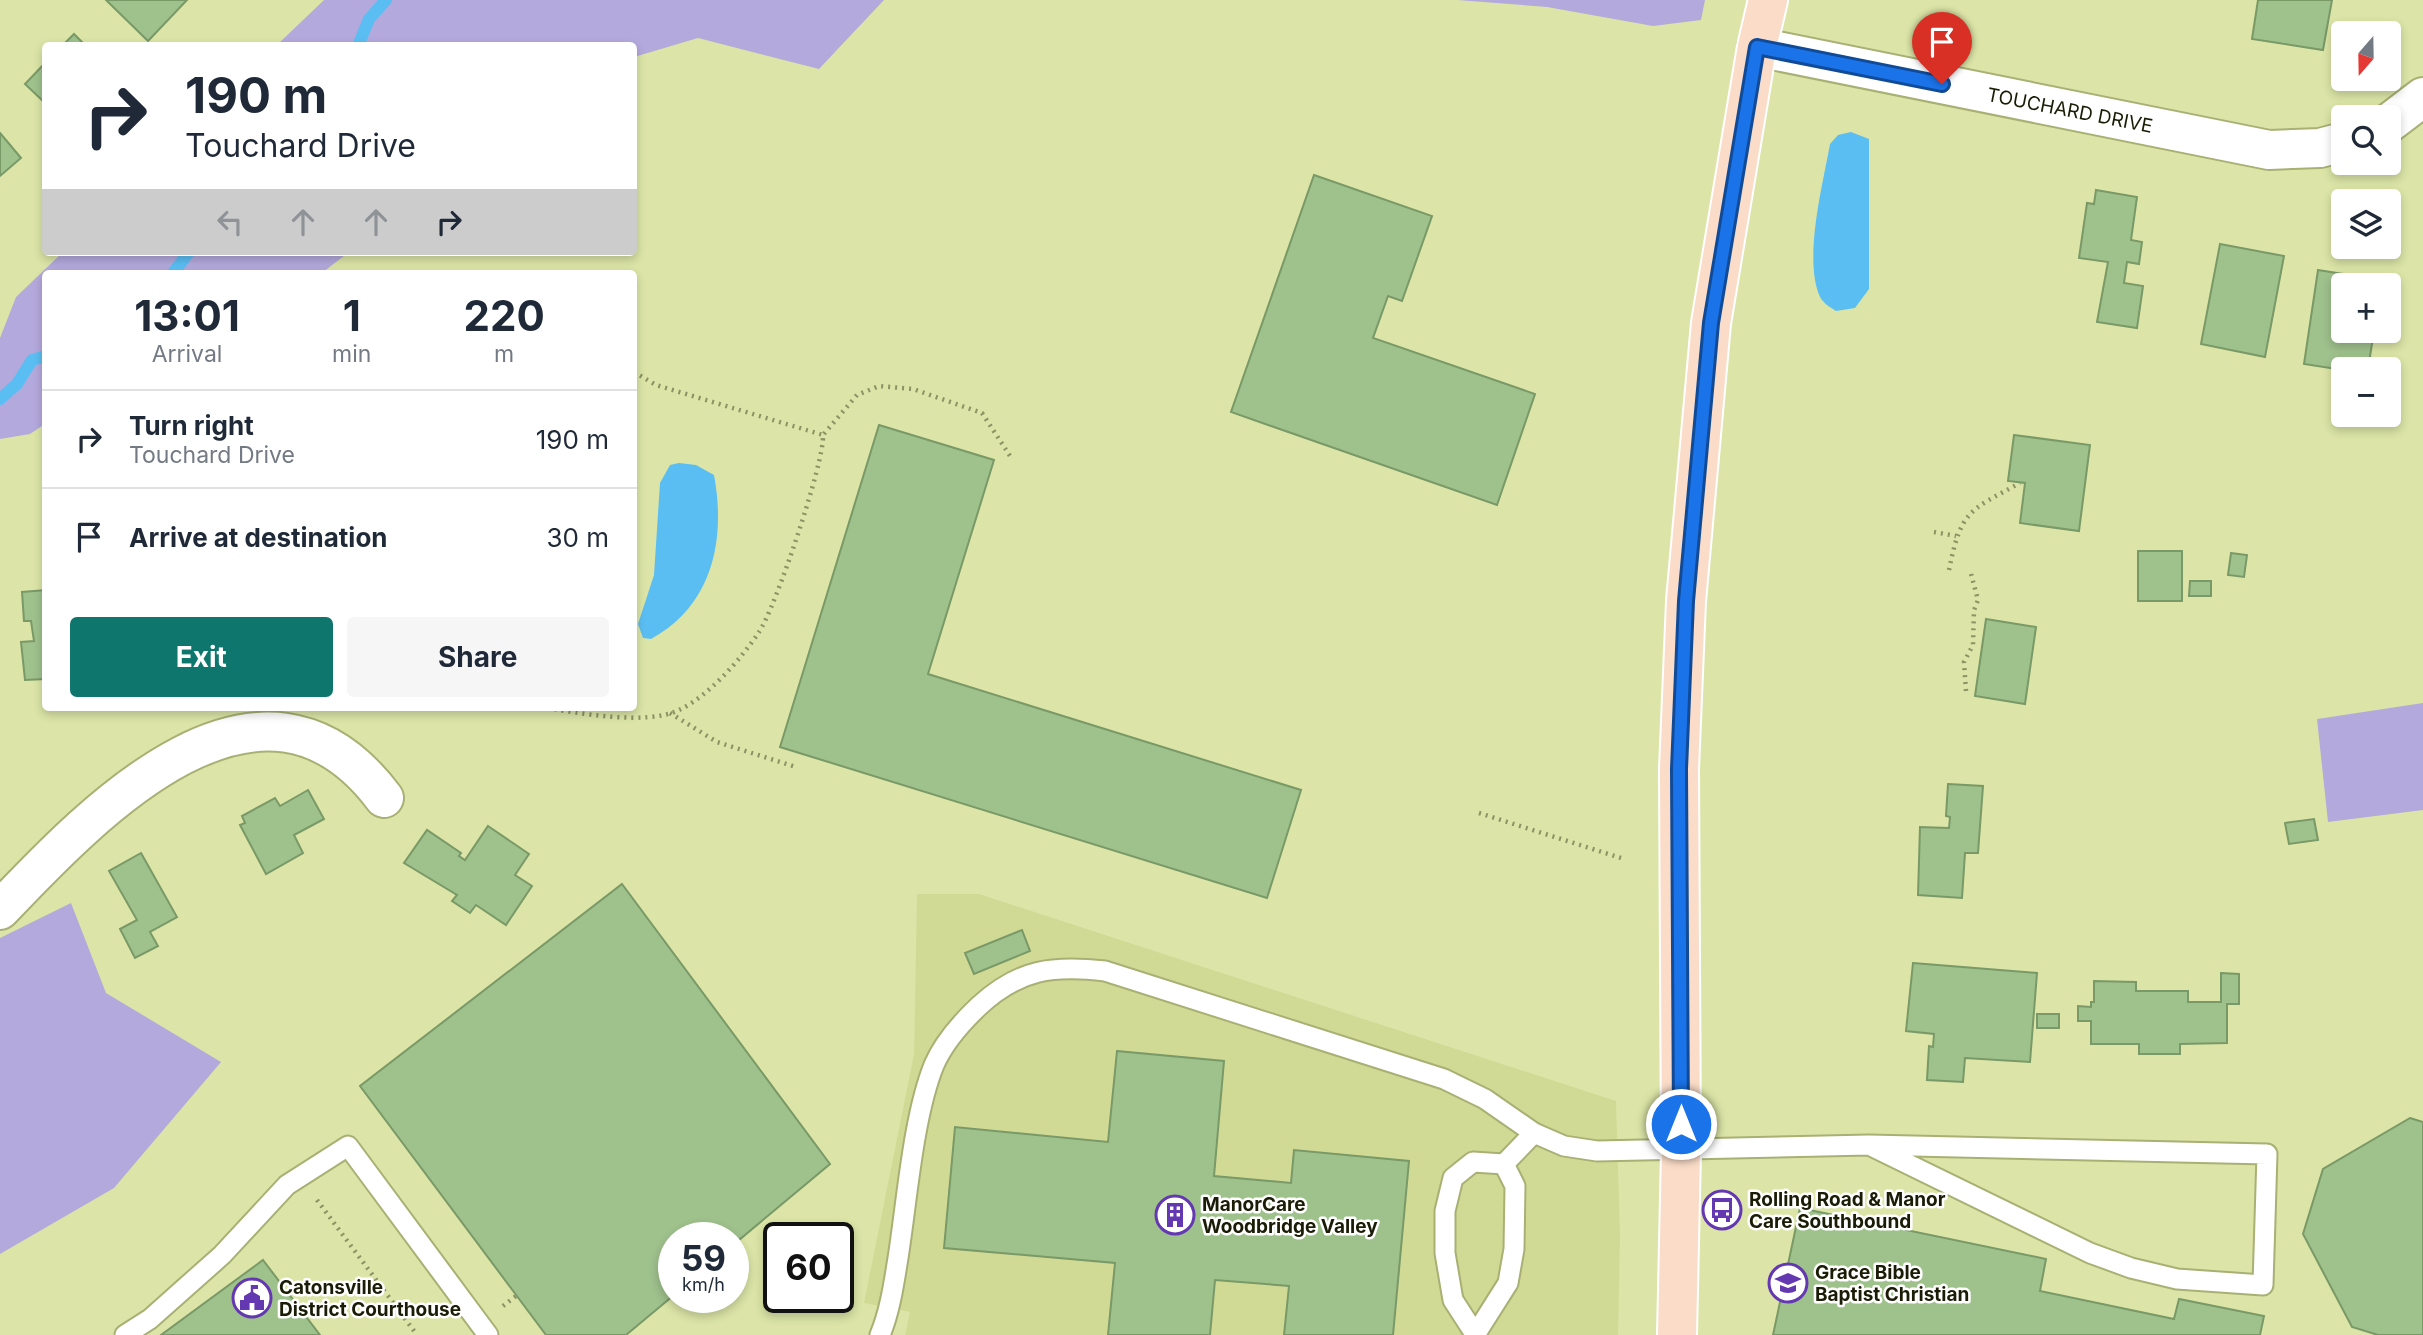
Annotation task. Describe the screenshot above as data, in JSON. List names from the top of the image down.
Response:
{
  "streets": {
    "street": ["TOUCHARD DRIVE"]
  },
  "places": {
    "bus stop": ["Rolling Road & Manor Care Southbound"],
    "building": ["ManorCare Woodbridge Valley"],
    "school or university": ["Grace Bible Baptist Christian"],
    "public building": ["Catonsville District Courthouse"]
  },
  "north": "bottom",
  "page": {
    "map_buttons": ["+", "−"],
    "turn": ["190 m", "Touchard Drive"],
    "eta": [
      "13:01",
      "Arrival",
      "1",
      "min",
      "220",
      "m"
    ],
    "list": [
      {
        "name": "Turn right",
        "note": "Touchard Drive",
        "value": "190 m"
      },
      {
        "name": "Arrive at destination",
        "value": "30 m"
      }
    ],
    "buttons": ["Exit", "Share"],
    "speed": "59 km/h",
    "limit": "60"
  }
}
